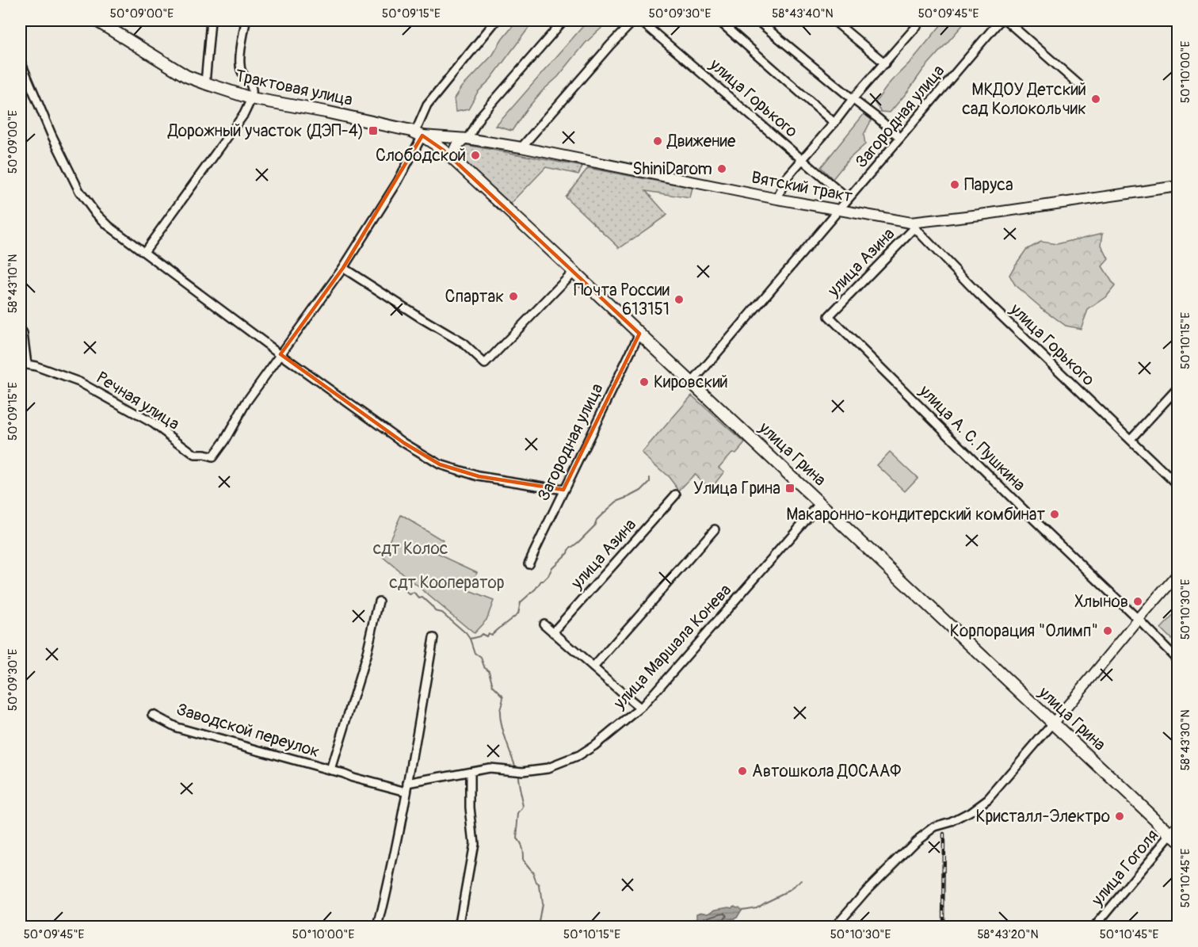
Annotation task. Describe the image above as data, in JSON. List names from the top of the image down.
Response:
{
  "streets": {
    "highway": ["Трактовая улица", "улица Грина"],
    "main road": ["Вятский тракт"],
    "street": [
      "улица Горького",
      "Загородная улица",
      "улица Азина",
      "Речная улица",
      "улица А. С. Пушкина",
      "улица Маршала Конева",
      "Заводской переулок",
      "улица Гоголя"
    ]
  },
  "crossings": [
    ["Трактовая улица", "Вятский тракт"],
    ["Трактовая улица", "улица Грина"],
    ["улица Горького", "Загородная улица"],
    ["улица Горького", "Вятский тракт"],
    ["улица Горького", "улица Азина"],
    ["Загородная улица", "Вятский тракт"],
    ["Загородная улица", "улица Грина"],
    ["Вятский тракт", "улица Азина"],
    ["Вятский тракт", "улица Грина"],
    ["улица Азина", "улица А. С. Пушкина"],
    ["улица Грина", "улица Маршала Конева"],
    ["улица Грина", "улица Гоголя"]
  ],
  "parks": ["сдт Колос", "сдт Кооператор"],
  "places": {
    "other": [
      "МКДОУ Детский сад Колокольчик",
      "Движение",
      "Слободской",
      "ShiniDarom",
      "Паруса",
      "Спартак",
      "Почта России 613151",
      "Кировский",
      "Макаронно-кондитерский комбинат",
      "Хлынов",
      "Корпорация \"Олимп\"",
      "Автошкола ДОСААФ",
      "Кристалл-Электро"
    ],
    "transit": ["Дорожный участок (ДЭП-4)", "Улица Грина"]
  },
  "coordinates": [
    "50°09'00\"E",
    "50°09'15\"E",
    "50°09'30\"E",
    "58°43'40\"N",
    "50°09'45\"E",
    "50°10'00\"E",
    "58°43'10\"N",
    "50°10'15\"E",
    "50°10'30\"E",
    "58°43'30\"N",
    "50°10'45\"E",
    "58°43'20\"N"
  ]
}
